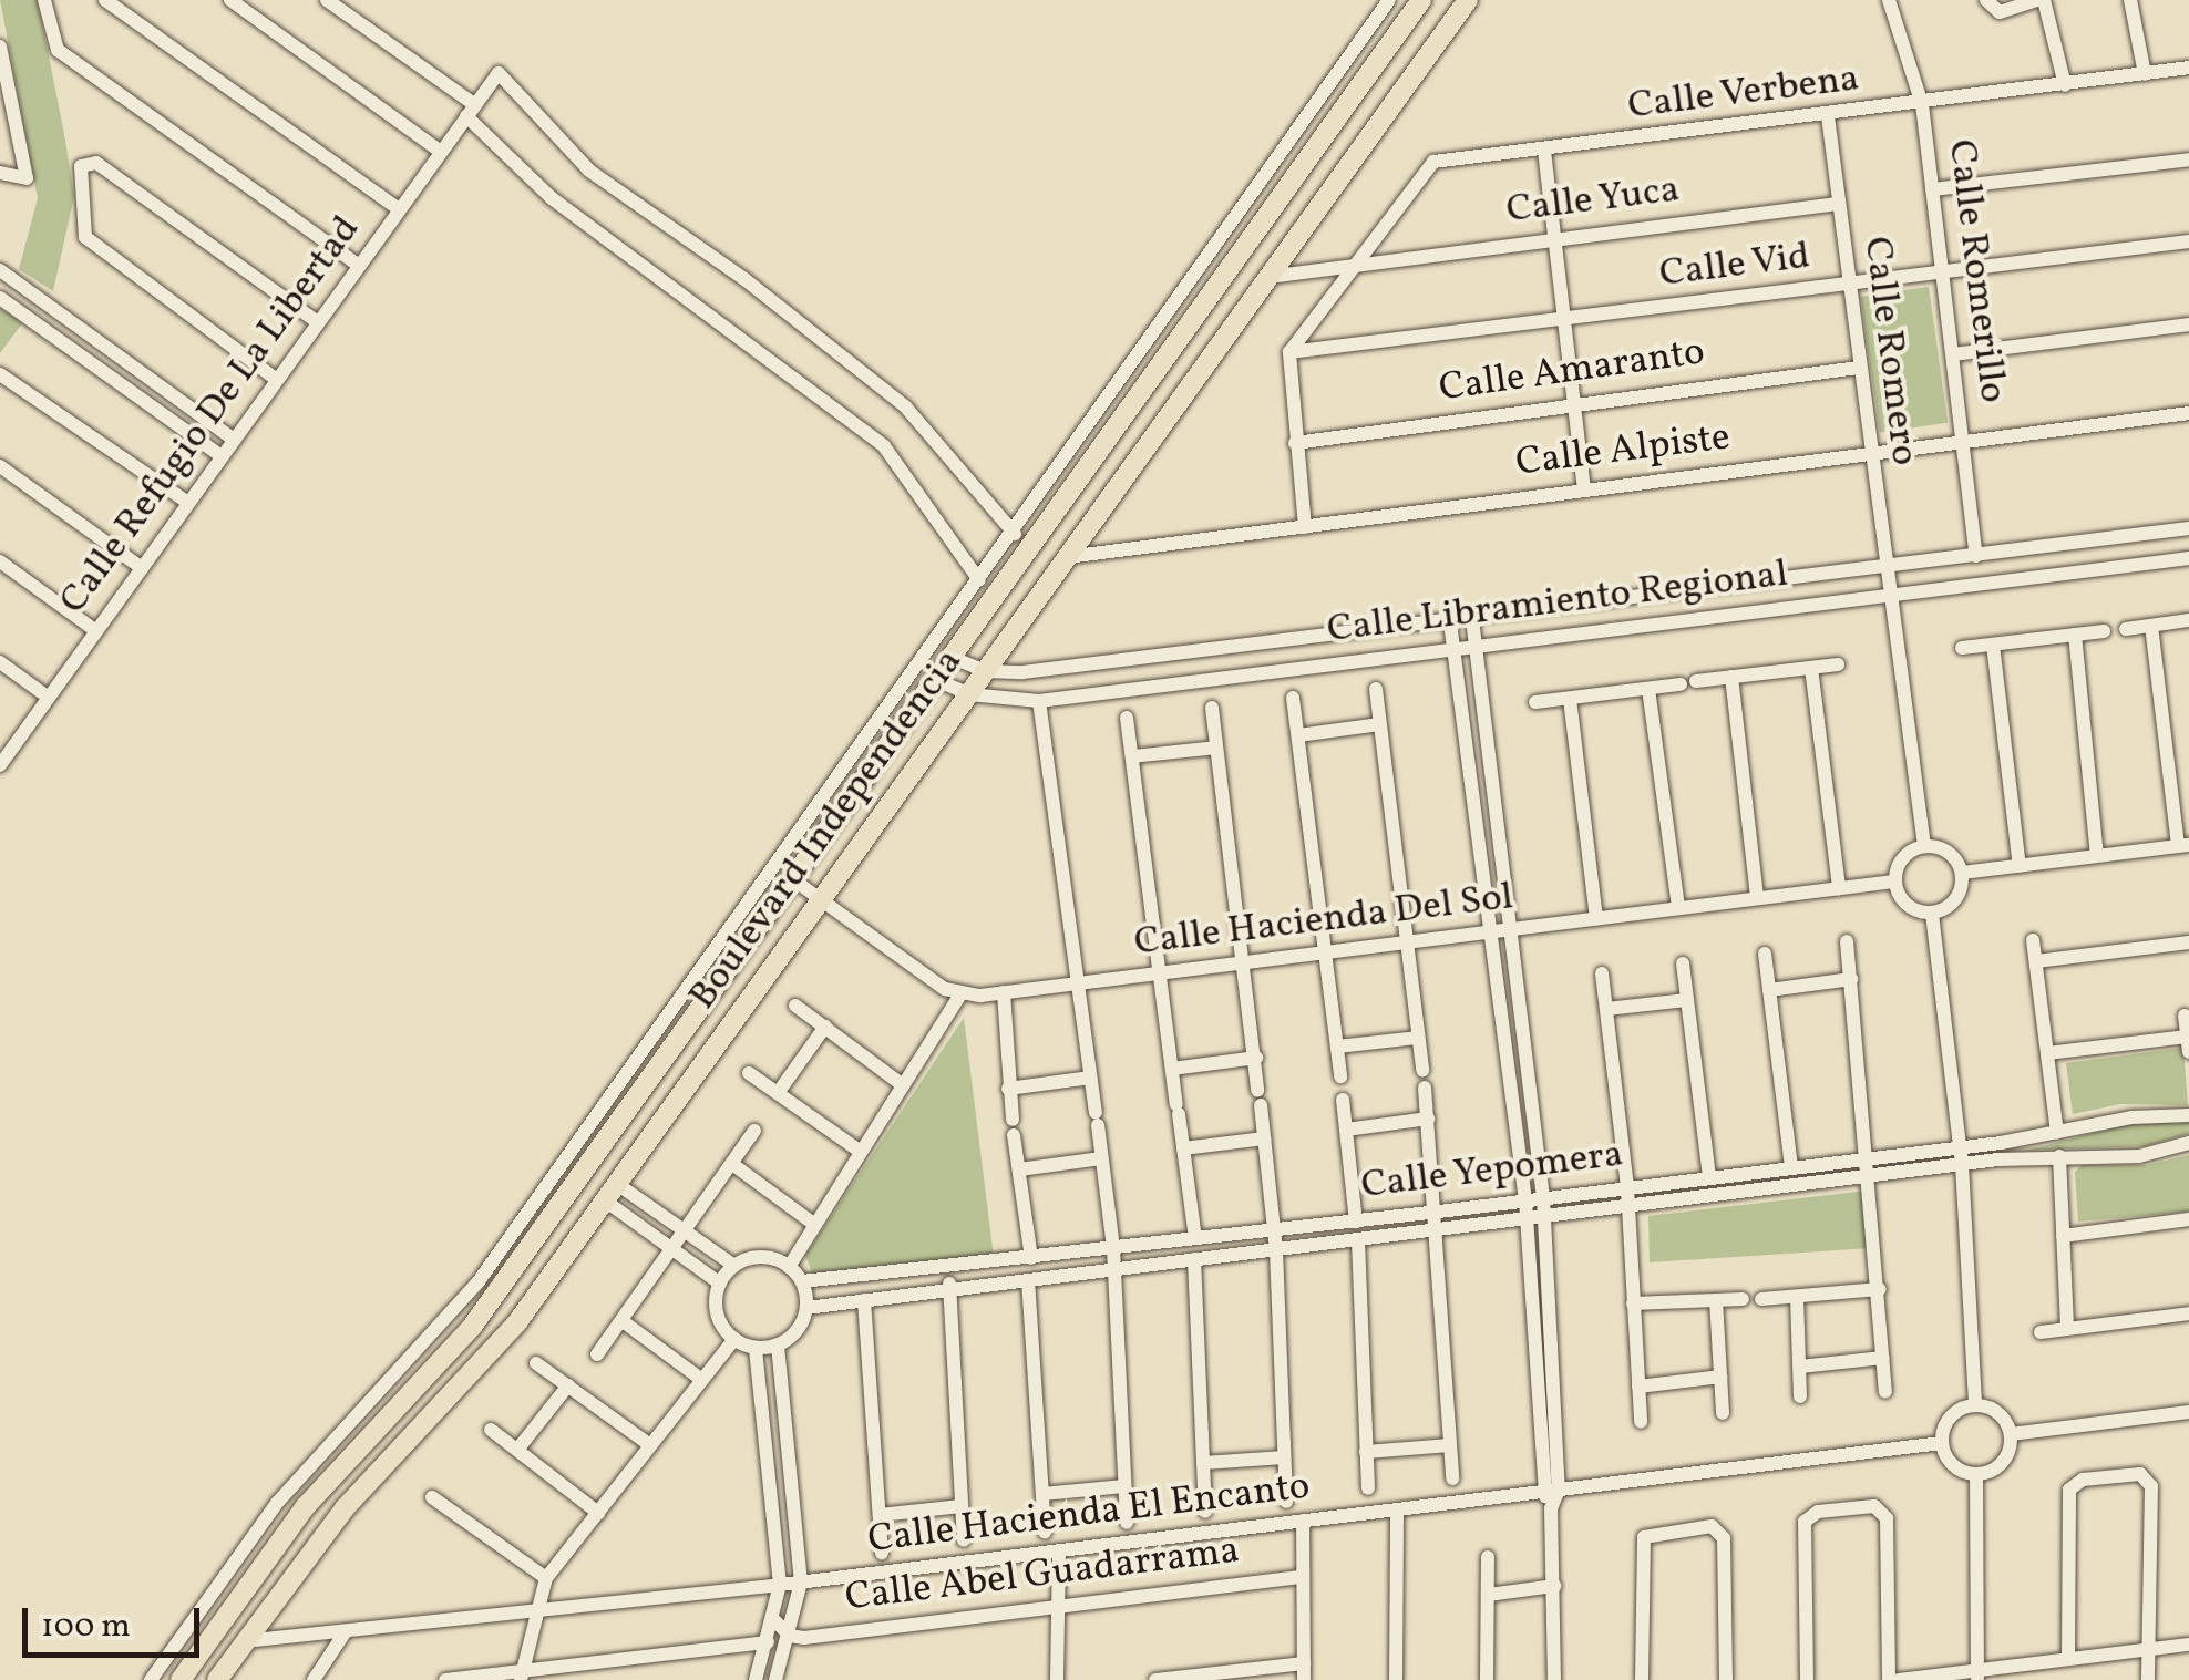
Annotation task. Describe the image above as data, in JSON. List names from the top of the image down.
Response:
{
  "streets": {
    "main road": ["Boulevard Independencia"],
    "street": [
      "Calle Verbena",
      "Calle Yuca",
      "Calle Vid",
      "Calle Romerillo",
      "Calle Romero",
      "Calle Amaranto",
      "Calle Refugio De La Libertad",
      "Calle Alpiste",
      "Calle Libramiento Regional",
      "Calle Hacienda Del Sol",
      "Calle Yepomera",
      "Calle Hacienda El Encanto",
      "Calle Abel Guadarrama"
    ]
  },
  "crossings": [
    ["Calle Verbena", "Calle Yuca"],
    ["Calle Verbena", "Calle Vid"],
    ["Calle Verbena", "Calle Romerillo"],
    ["Calle Verbena", "Calle Romero"],
    ["Calle Yuca", "Calle Romero"],
    ["Calle Yuca", "Boulevard Independencia"],
    ["Calle Vid", "Calle Romerillo"],
    ["Calle Vid", "Calle Romero"],
    ["Calle Romerillo", "Calle Alpiste"],
    ["Calle Romerillo", "Calle Libramiento Regional"],
    ["Calle Romero", "Calle Amaranto"],
    ["Calle Romero", "Calle Alpiste"],
    ["Calle Romero", "Calle Libramiento Regional"],
    ["Calle Romero", "Calle Hacienda Del Sol"],
    ["Calle Alpiste", "Boulevard Independencia"],
    ["Calle Libramiento Regional", "Boulevard Independencia"],
    ["Boulevard Independencia", "Calle Hacienda El Encanto"]
  ],
  "scale_bar": "100 m"
}
